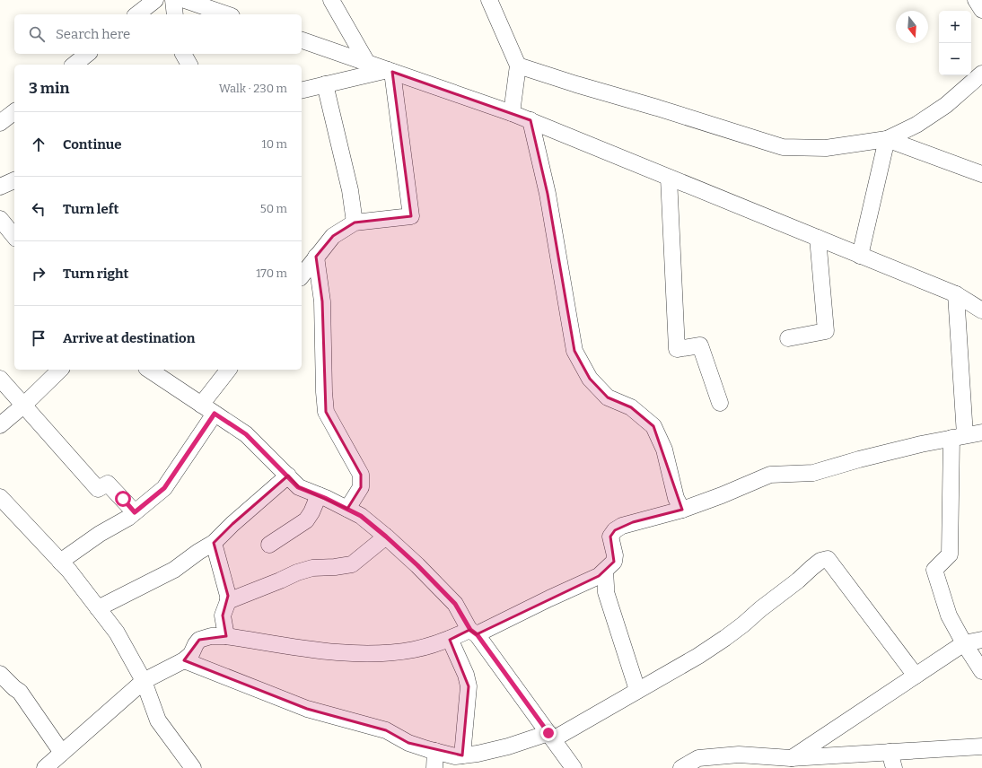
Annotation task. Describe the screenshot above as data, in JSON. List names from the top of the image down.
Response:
{
  "north": "bottom",
  "page": {
    "map_buttons": ["+", "−"],
    "search": "Search here",
    "heading": ["3 min", "Walk · 230 m"],
    "list": [
      ["Continue", "10 m"],
      ["Turn left", "50 m"],
      ["Turn right", "170 m"],
      "Arrive at destination"
    ]
  }
}
